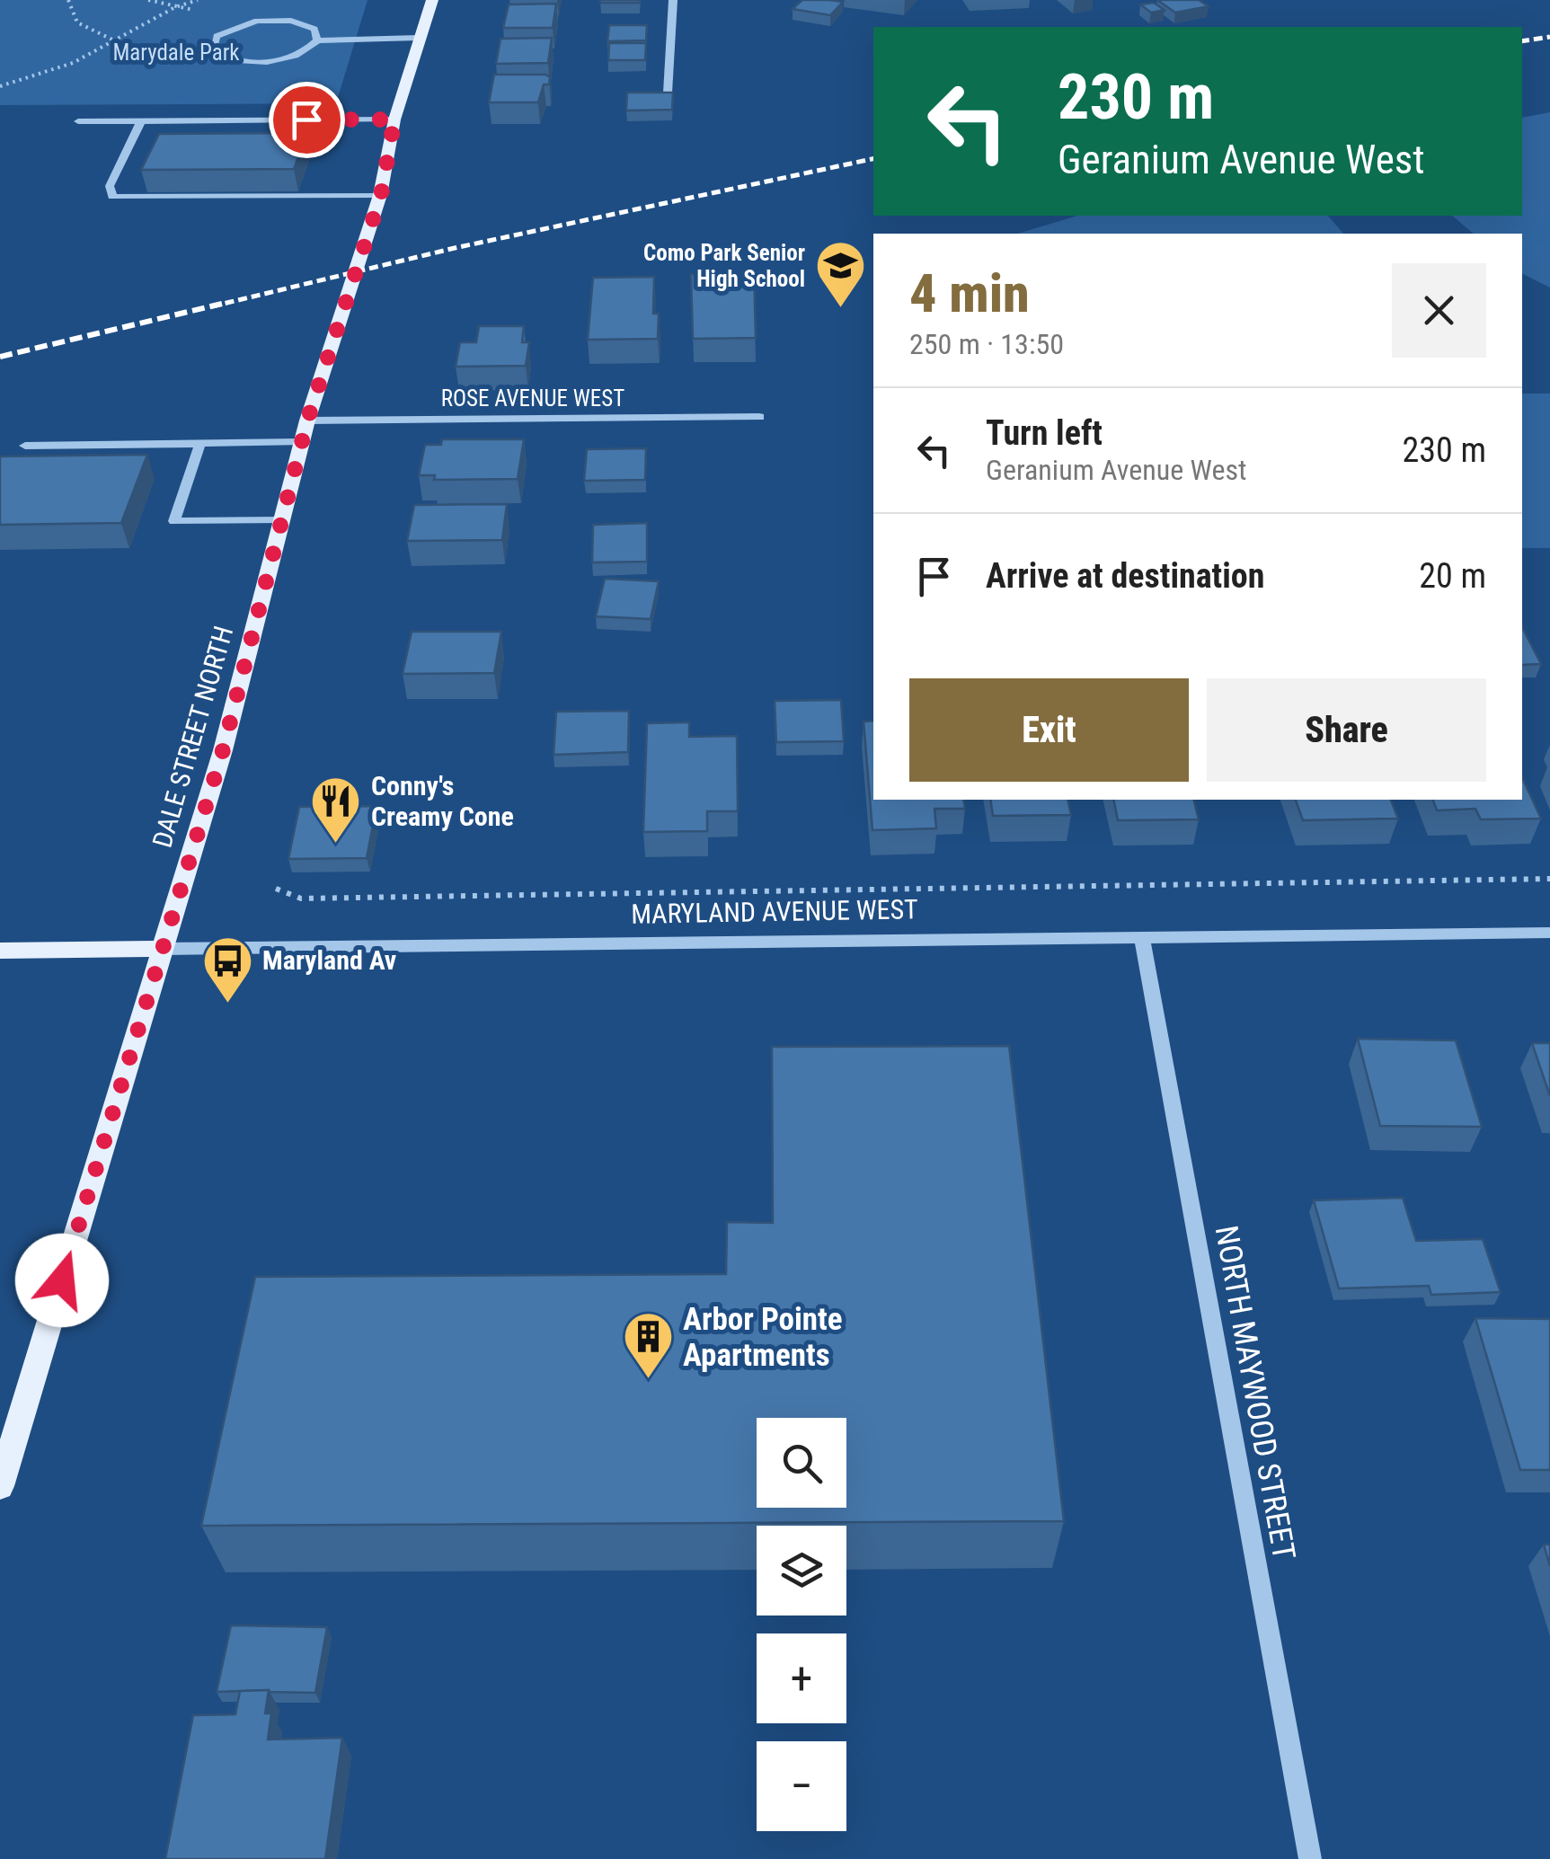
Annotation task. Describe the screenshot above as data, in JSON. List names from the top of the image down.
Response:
{
  "streets": {
    "main road": ["DALE STREET NORTH", "MARYLAND AVENUE WEST"],
    "street": ["ROSE AVENUE WEST", "NORTH MAYWOOD STREET"]
  },
  "crossings": [
    ["ROSE AVENUE WEST", "DALE STREET NORTH"],
    ["DALE STREET NORTH", "MARYLAND AVENUE WEST"],
    ["MARYLAND AVENUE WEST", "NORTH MAYWOOD STREET"]
  ],
  "parks": ["Marydale Park"],
  "places": {
    "school or university": ["Como Park Senior High School"],
    "restaurant": ["Conny's Creamy Cone"],
    "bus stop": ["Maryland Av"],
    "building": ["Arbor Pointe Apartments"]
  },
  "page": {
    "turn": ["230 m", "Geranium Avenue West"],
    "heading": ["4 min", "250 m · 13:50"],
    "list": [
      {
        "name": "Turn left",
        "note": "Geranium Avenue West",
        "value": "230 m"
      },
      {
        "name": "Arrive at destination",
        "value": "20 m"
      }
    ],
    "buttons": ["Exit", "Share"],
    "map_buttons": ["+", "−"]
  }
}
